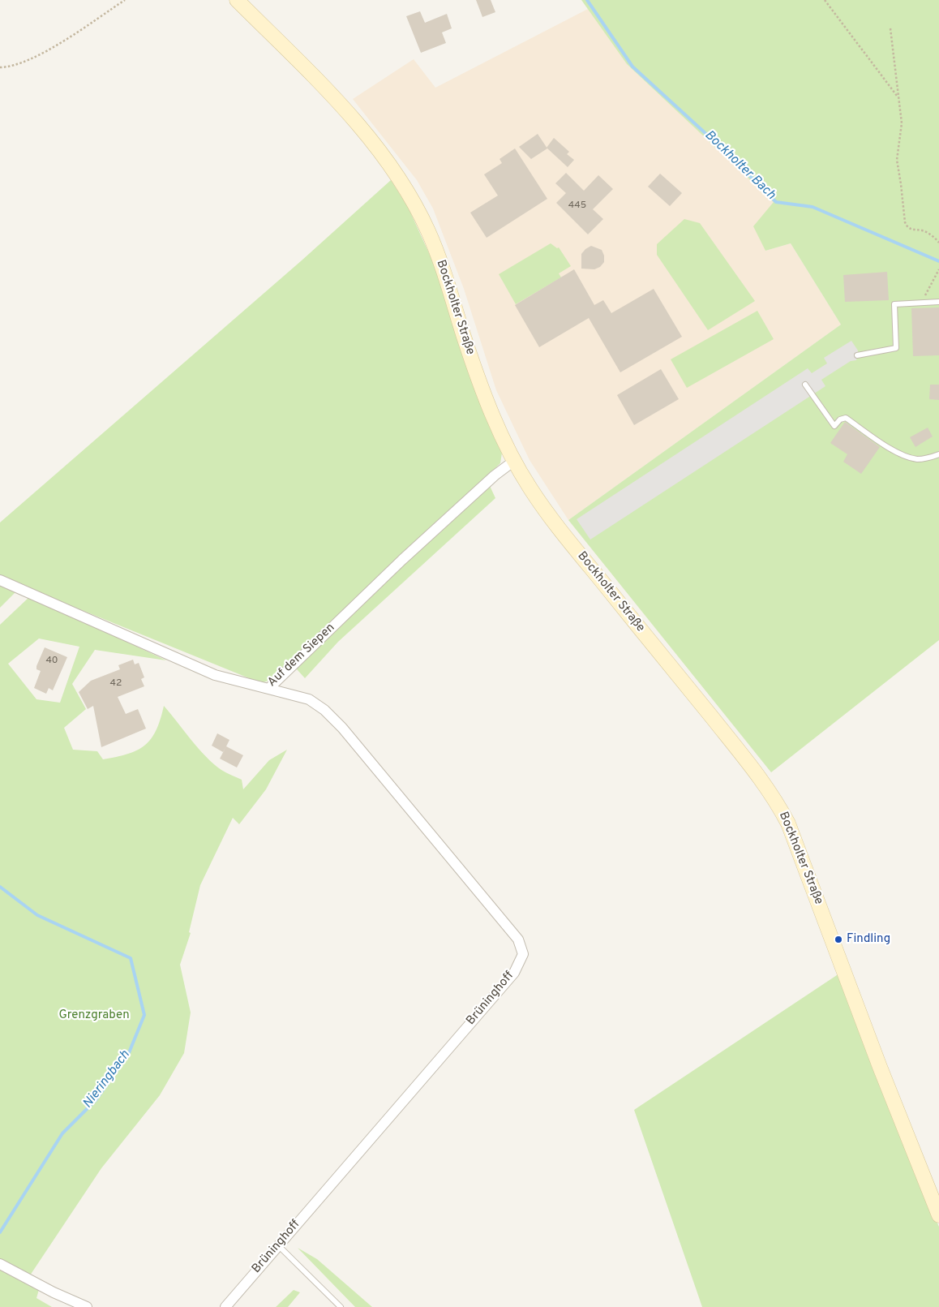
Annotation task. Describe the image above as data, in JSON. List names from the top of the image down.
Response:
{
  "streets": {
    "street": ["Bockholter Straße", "Auf dem Siepen", "Brüninghoff"]
  },
  "crossings": [
    ["Bockholter Straße", "Auf dem Siepen"],
    ["Auf dem Siepen", "Brüninghoff"]
  ],
  "water": ["Bockholter Bach", "Nieringbach"],
  "parks": ["Grenzgraben"],
  "places": ["Findling"],
  "house_numbers": ["445", "40", "42"]
}
